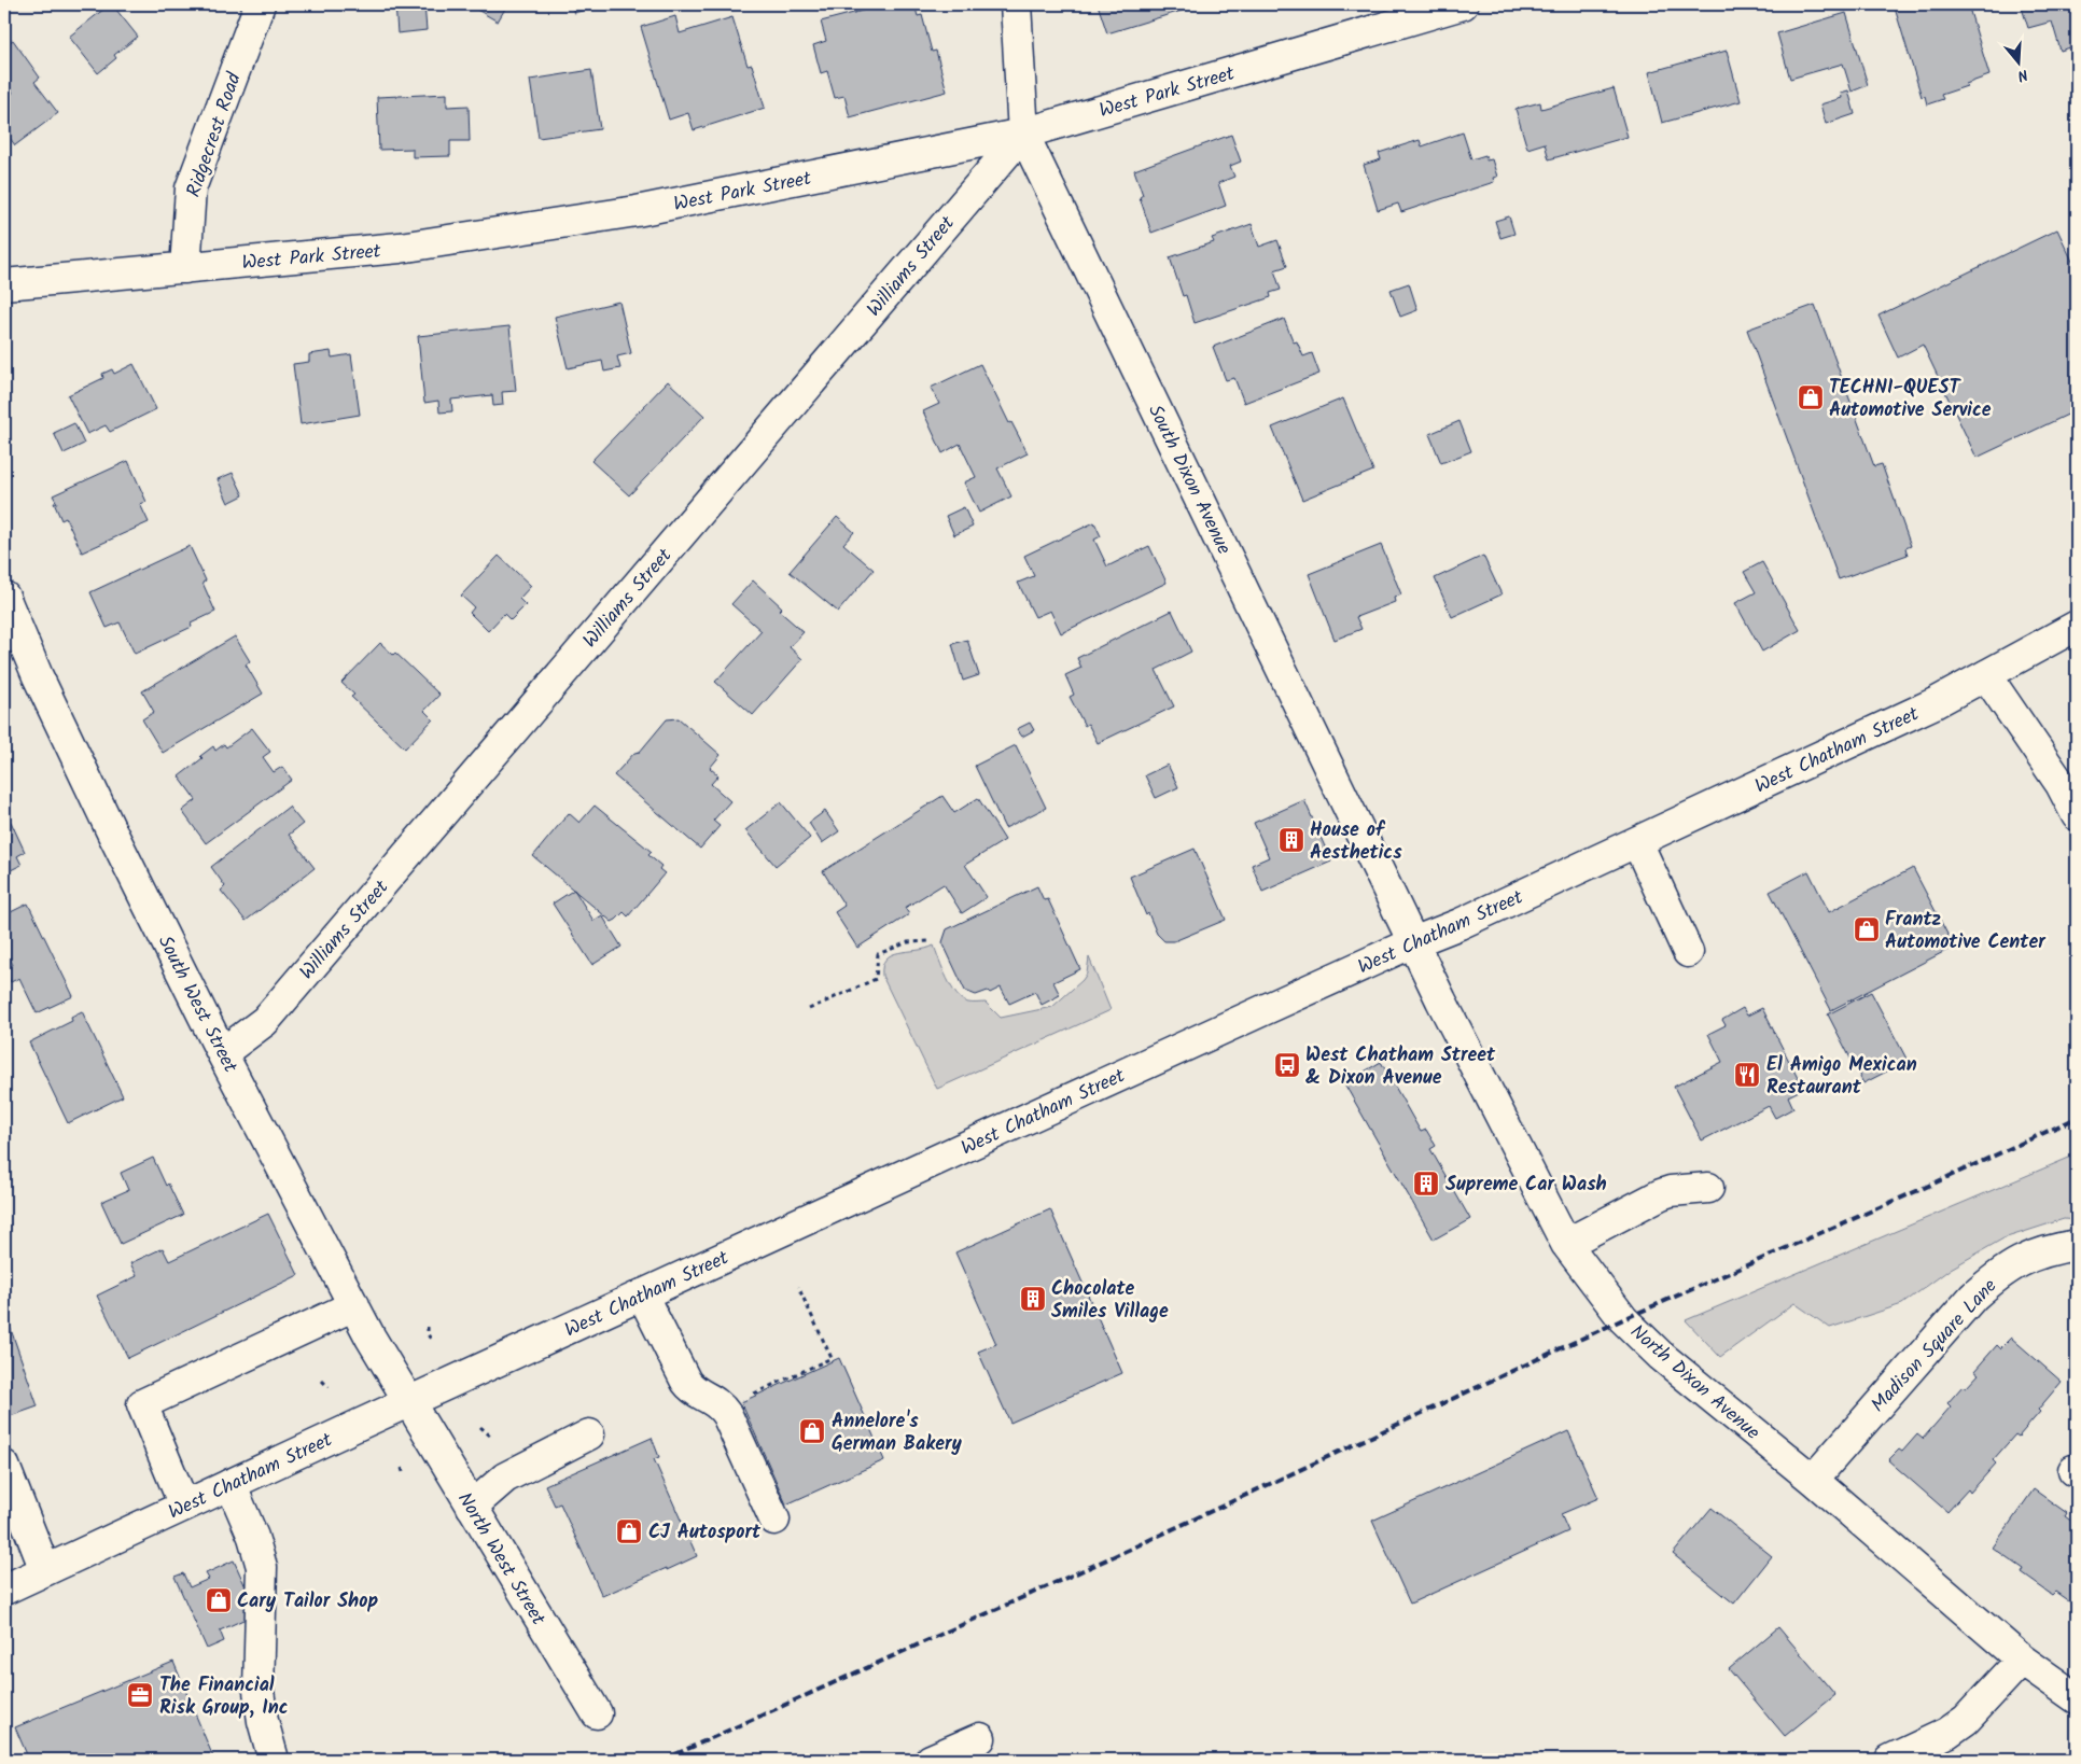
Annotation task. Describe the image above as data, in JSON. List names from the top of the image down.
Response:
{
  "streets": {
    "street": [
      "West Park Street",
      "Ridgecrest Road",
      "Williams Street",
      "South Dixon Avenue",
      "West Chatham Street",
      "South West Street",
      "Madison Square Lane",
      "North Dixon Avenue",
      "North West Street"
    ]
  },
  "crossings": [
    ["West Park Street", "Ridgecrest Road"],
    ["West Park Street", "Williams Street"],
    ["West Park Street", "South Dixon Avenue"],
    ["Williams Street", "South Dixon Avenue"],
    ["Williams Street", "South West Street"],
    ["South Dixon Avenue", "West Chatham Street"],
    ["South Dixon Avenue", "North Dixon Avenue"],
    ["West Chatham Street", "South West Street"],
    ["West Chatham Street", "North Dixon Avenue"],
    ["West Chatham Street", "North West Street"],
    ["South West Street", "North West Street"],
    ["Madison Square Lane", "North Dixon Avenue"]
  ],
  "places": {
    "shop": [
      "TECHNI-QUEST Automotive Service",
      "Frantz Automotive Center",
      "Annelore's German Bakery",
      "CJ Autosport",
      "Cary Tailor Shop"
    ],
    "building": ["House of Aesthetics", "Supreme Car Wash", "Chocolate Smiles Village"],
    "bus stop": ["West Chatham Street & Dixon Avenue"],
    "restaurant": ["El Amigo Mexican Restaurant"],
    "office": ["The Financial Risk Group, Inc"]
  },
  "north": "bottom"
}
